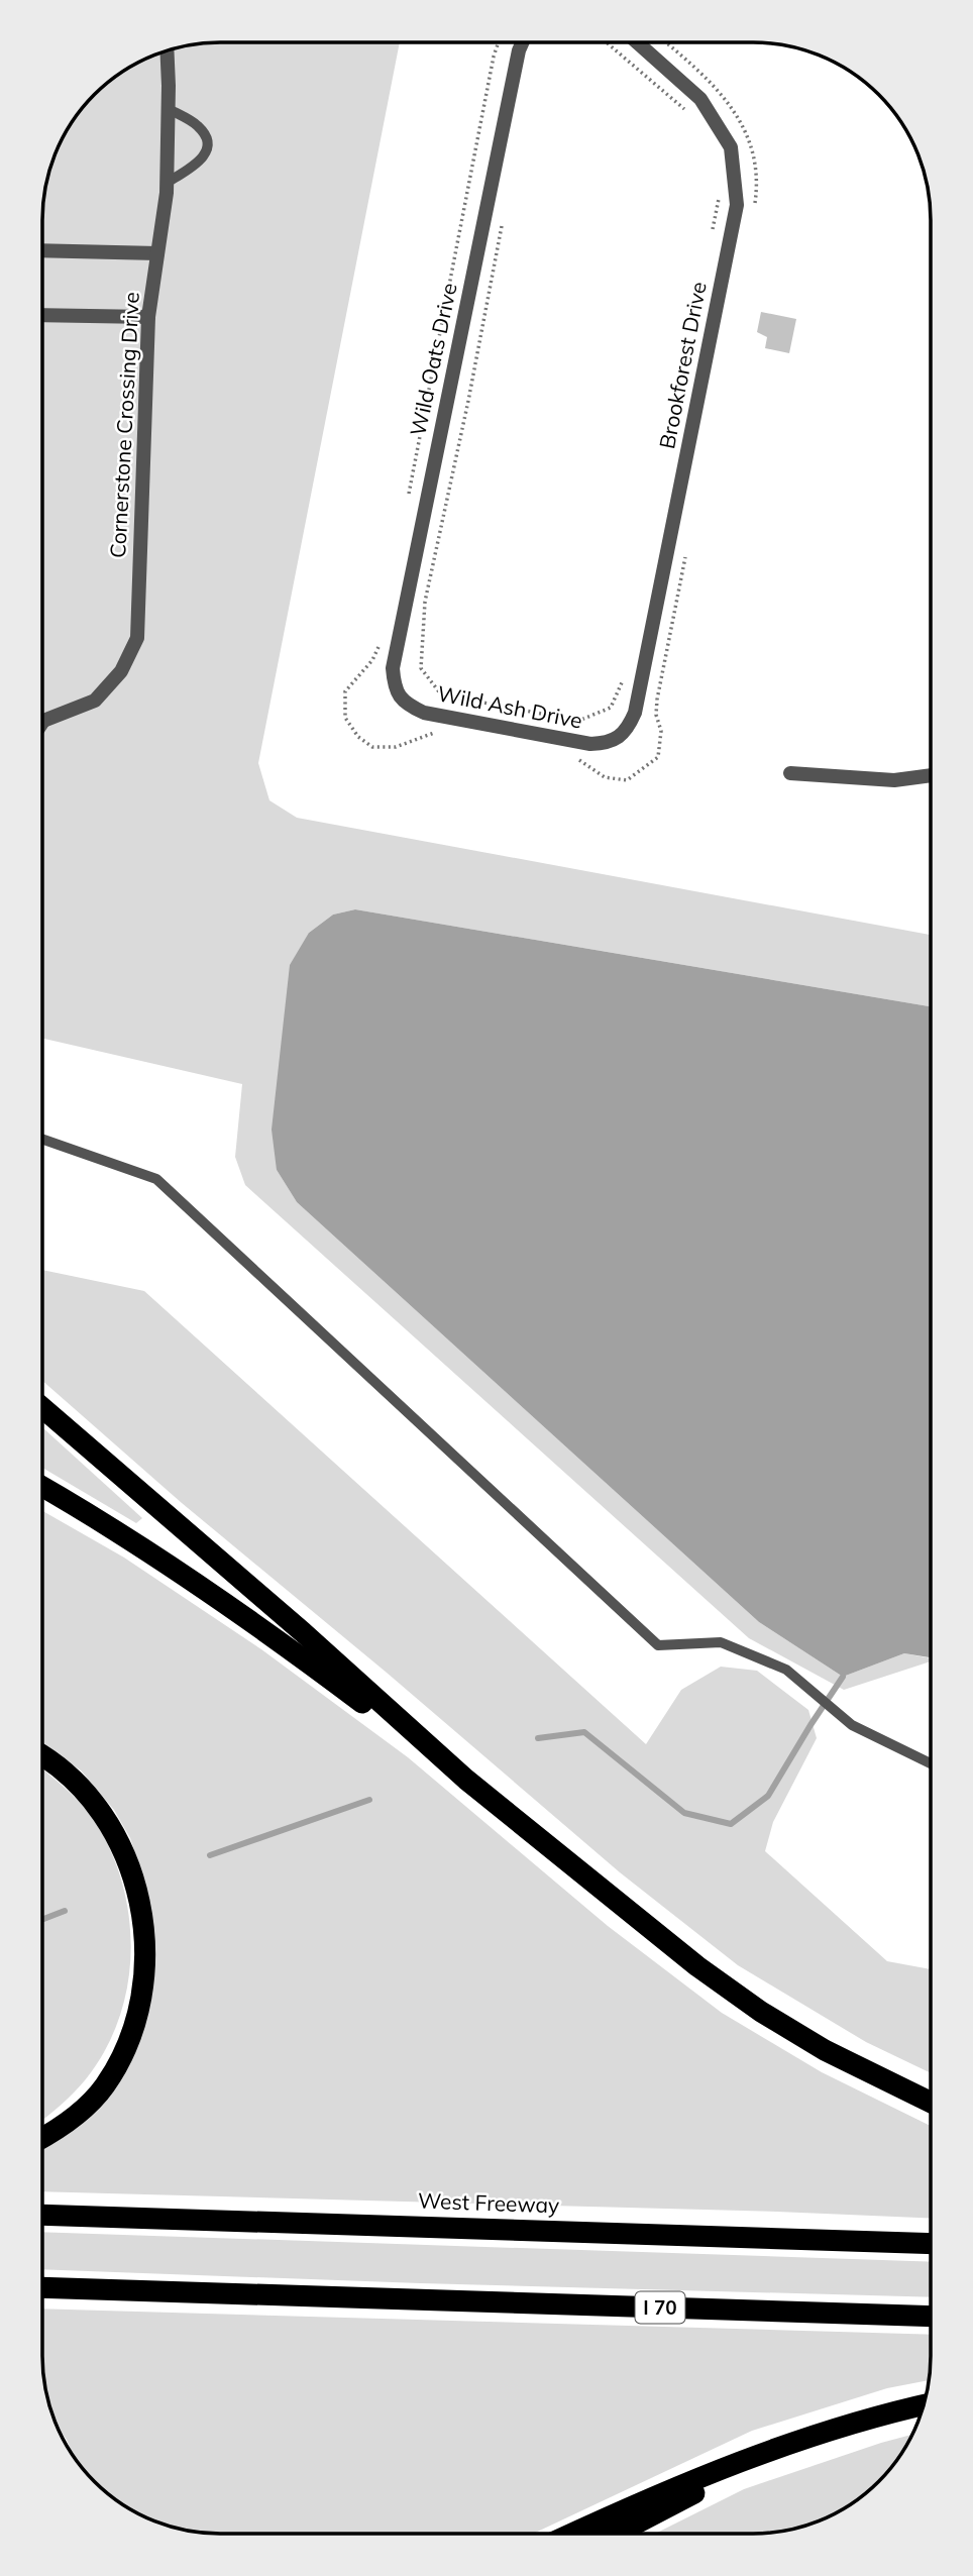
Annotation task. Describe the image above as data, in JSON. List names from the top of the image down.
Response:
{
  "streets": {
    "highway": ["West Freeway", "I 70"],
    "street": [
      "Wild Oats Drive",
      "Brookforest Drive",
      "Cornerstone Crossing Drive",
      "Wild Ash Drive"
    ]
  },
  "crossings": [
    ["Wild Oats Drive", "Wild Ash Drive"],
    ["Brookforest Drive", "Wild Ash Drive"]
  ]
}
